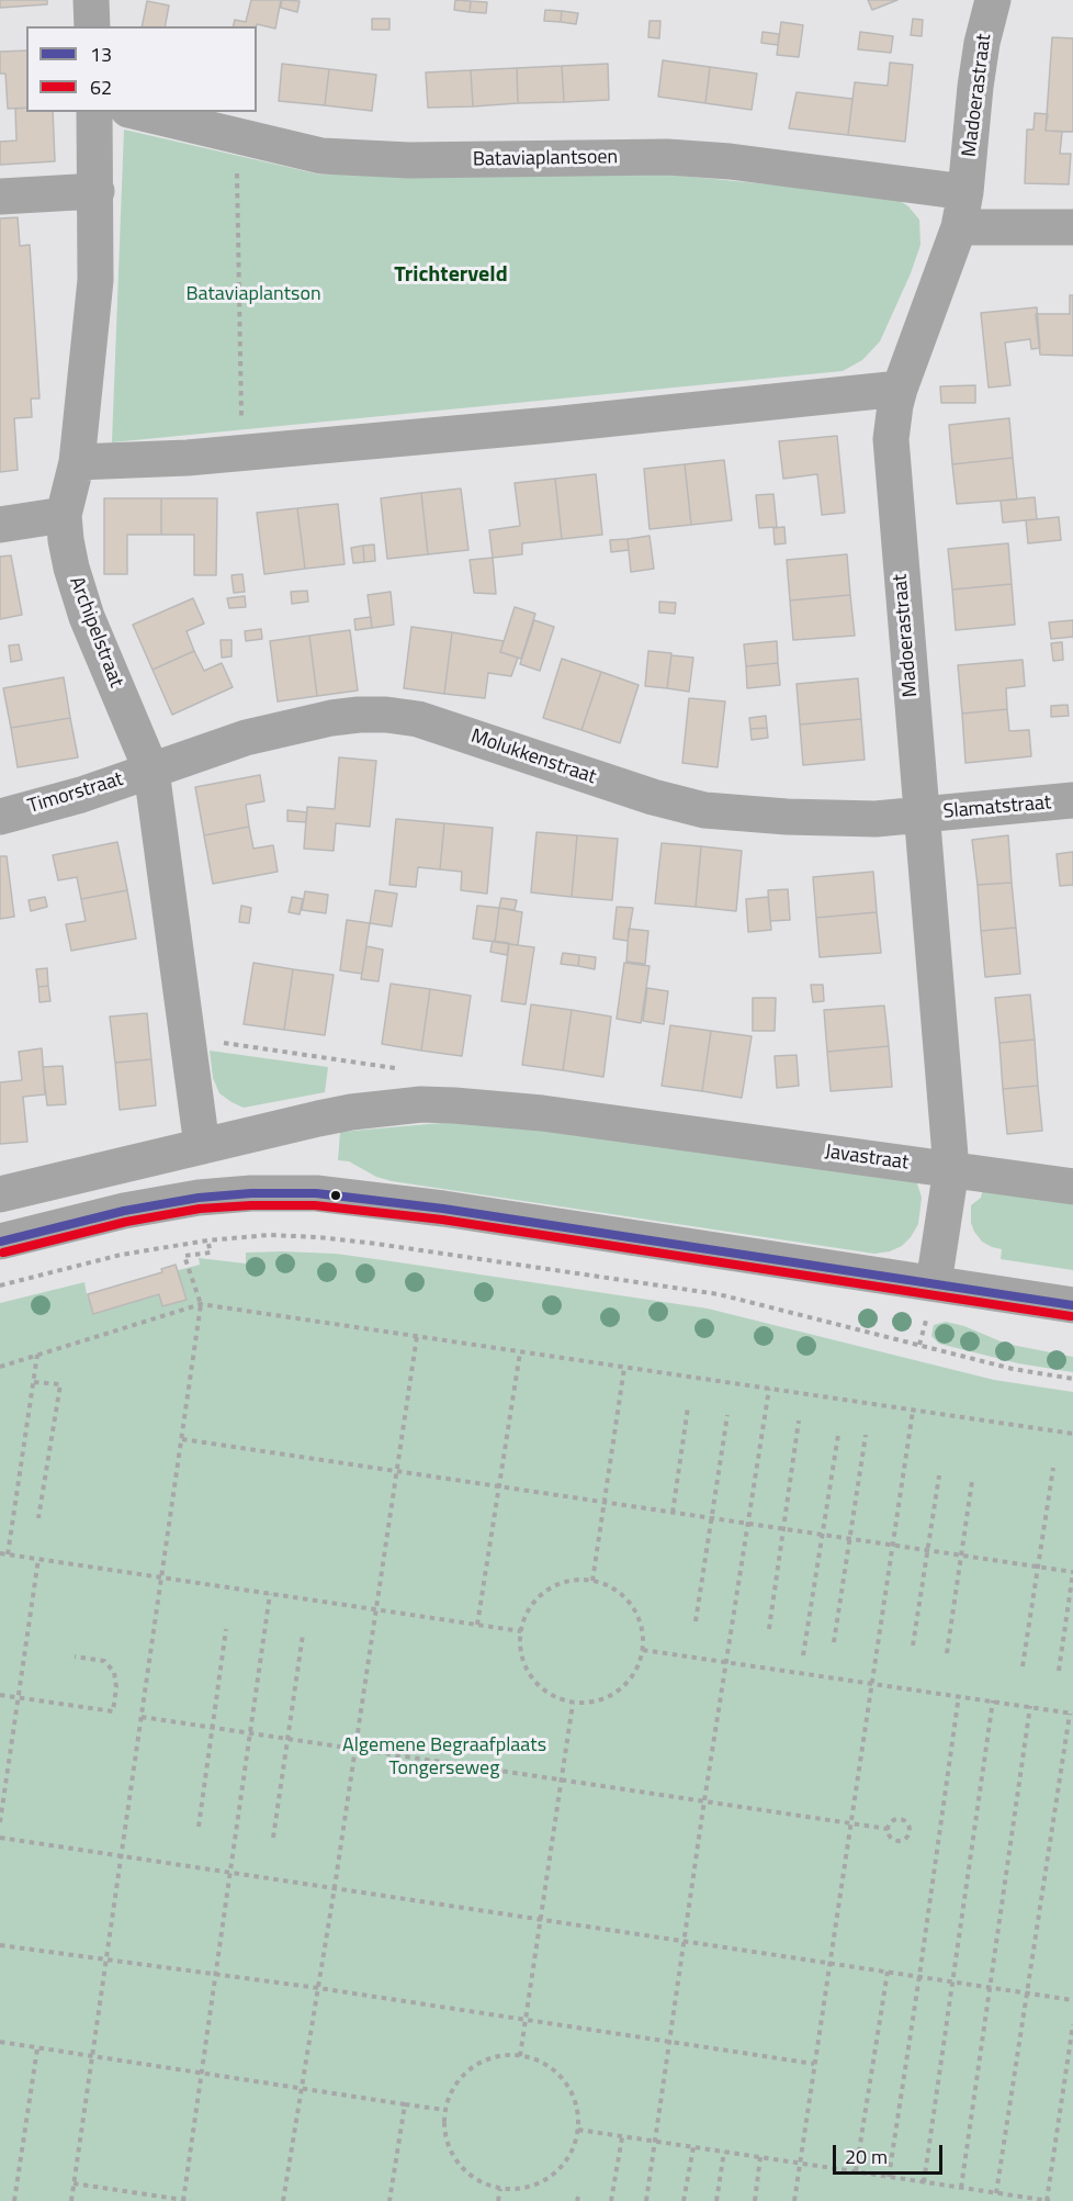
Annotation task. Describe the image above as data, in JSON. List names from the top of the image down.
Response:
{
  "streets": {
    "street": [
      "Madoerastraat",
      "Bataviaplantsoen",
      "Archipelstraat",
      "Molukkenstraat",
      "Timorstraat",
      "Slamatstraat",
      "Javastraat"
    ]
  },
  "crossings": [
    ["Madoerastraat", "Bataviaplantsoen"],
    ["Madoerastraat", "Molukkenstraat"],
    ["Madoerastraat", "Slamatstraat"],
    ["Madoerastraat", "Javastraat"],
    ["Archipelstraat", "Molukkenstraat"],
    ["Archipelstraat", "Timorstraat"],
    ["Archipelstraat", "Javastraat"],
    ["Molukkenstraat", "Timorstraat"],
    ["Molukkenstraat", "Slamatstraat"]
  ],
  "districts": ["Trichterveld"],
  "parks": ["Bataviaplantson", "Algemene Begraafplaats Tongerseweg"],
  "lines": ["transit line 13", "transit line 62"],
  "legend": ["13", "62"],
  "scale_bar": "20 m"
}
